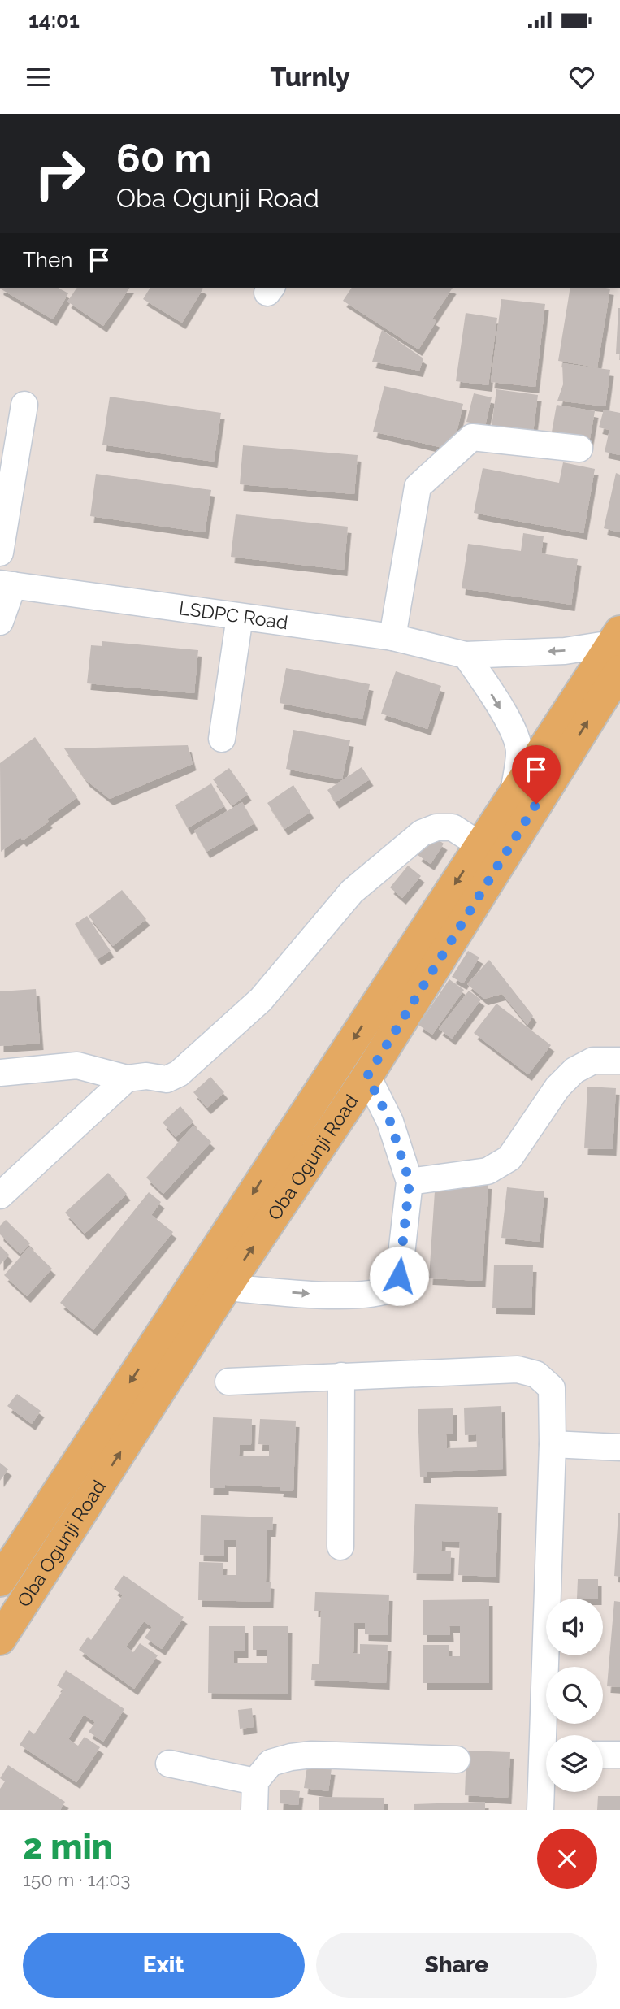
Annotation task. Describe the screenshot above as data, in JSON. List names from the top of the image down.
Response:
{
  "streets": {
    "main road": ["Oba Ogunji Road"],
    "street": ["LSDPC Road"]
  },
  "crossings": [
    ["LSDPC Road", "Oba Ogunji Road"]
  ],
  "page": {
    "status": "14:01",
    "header": "Turnly",
    "turn": ["60 m", "Oba Ogunji Road"],
    "then": "Then",
    "heading": ["2 min", "150 m · 14:03"],
    "buttons": ["Exit", "Share"]
  }
}
